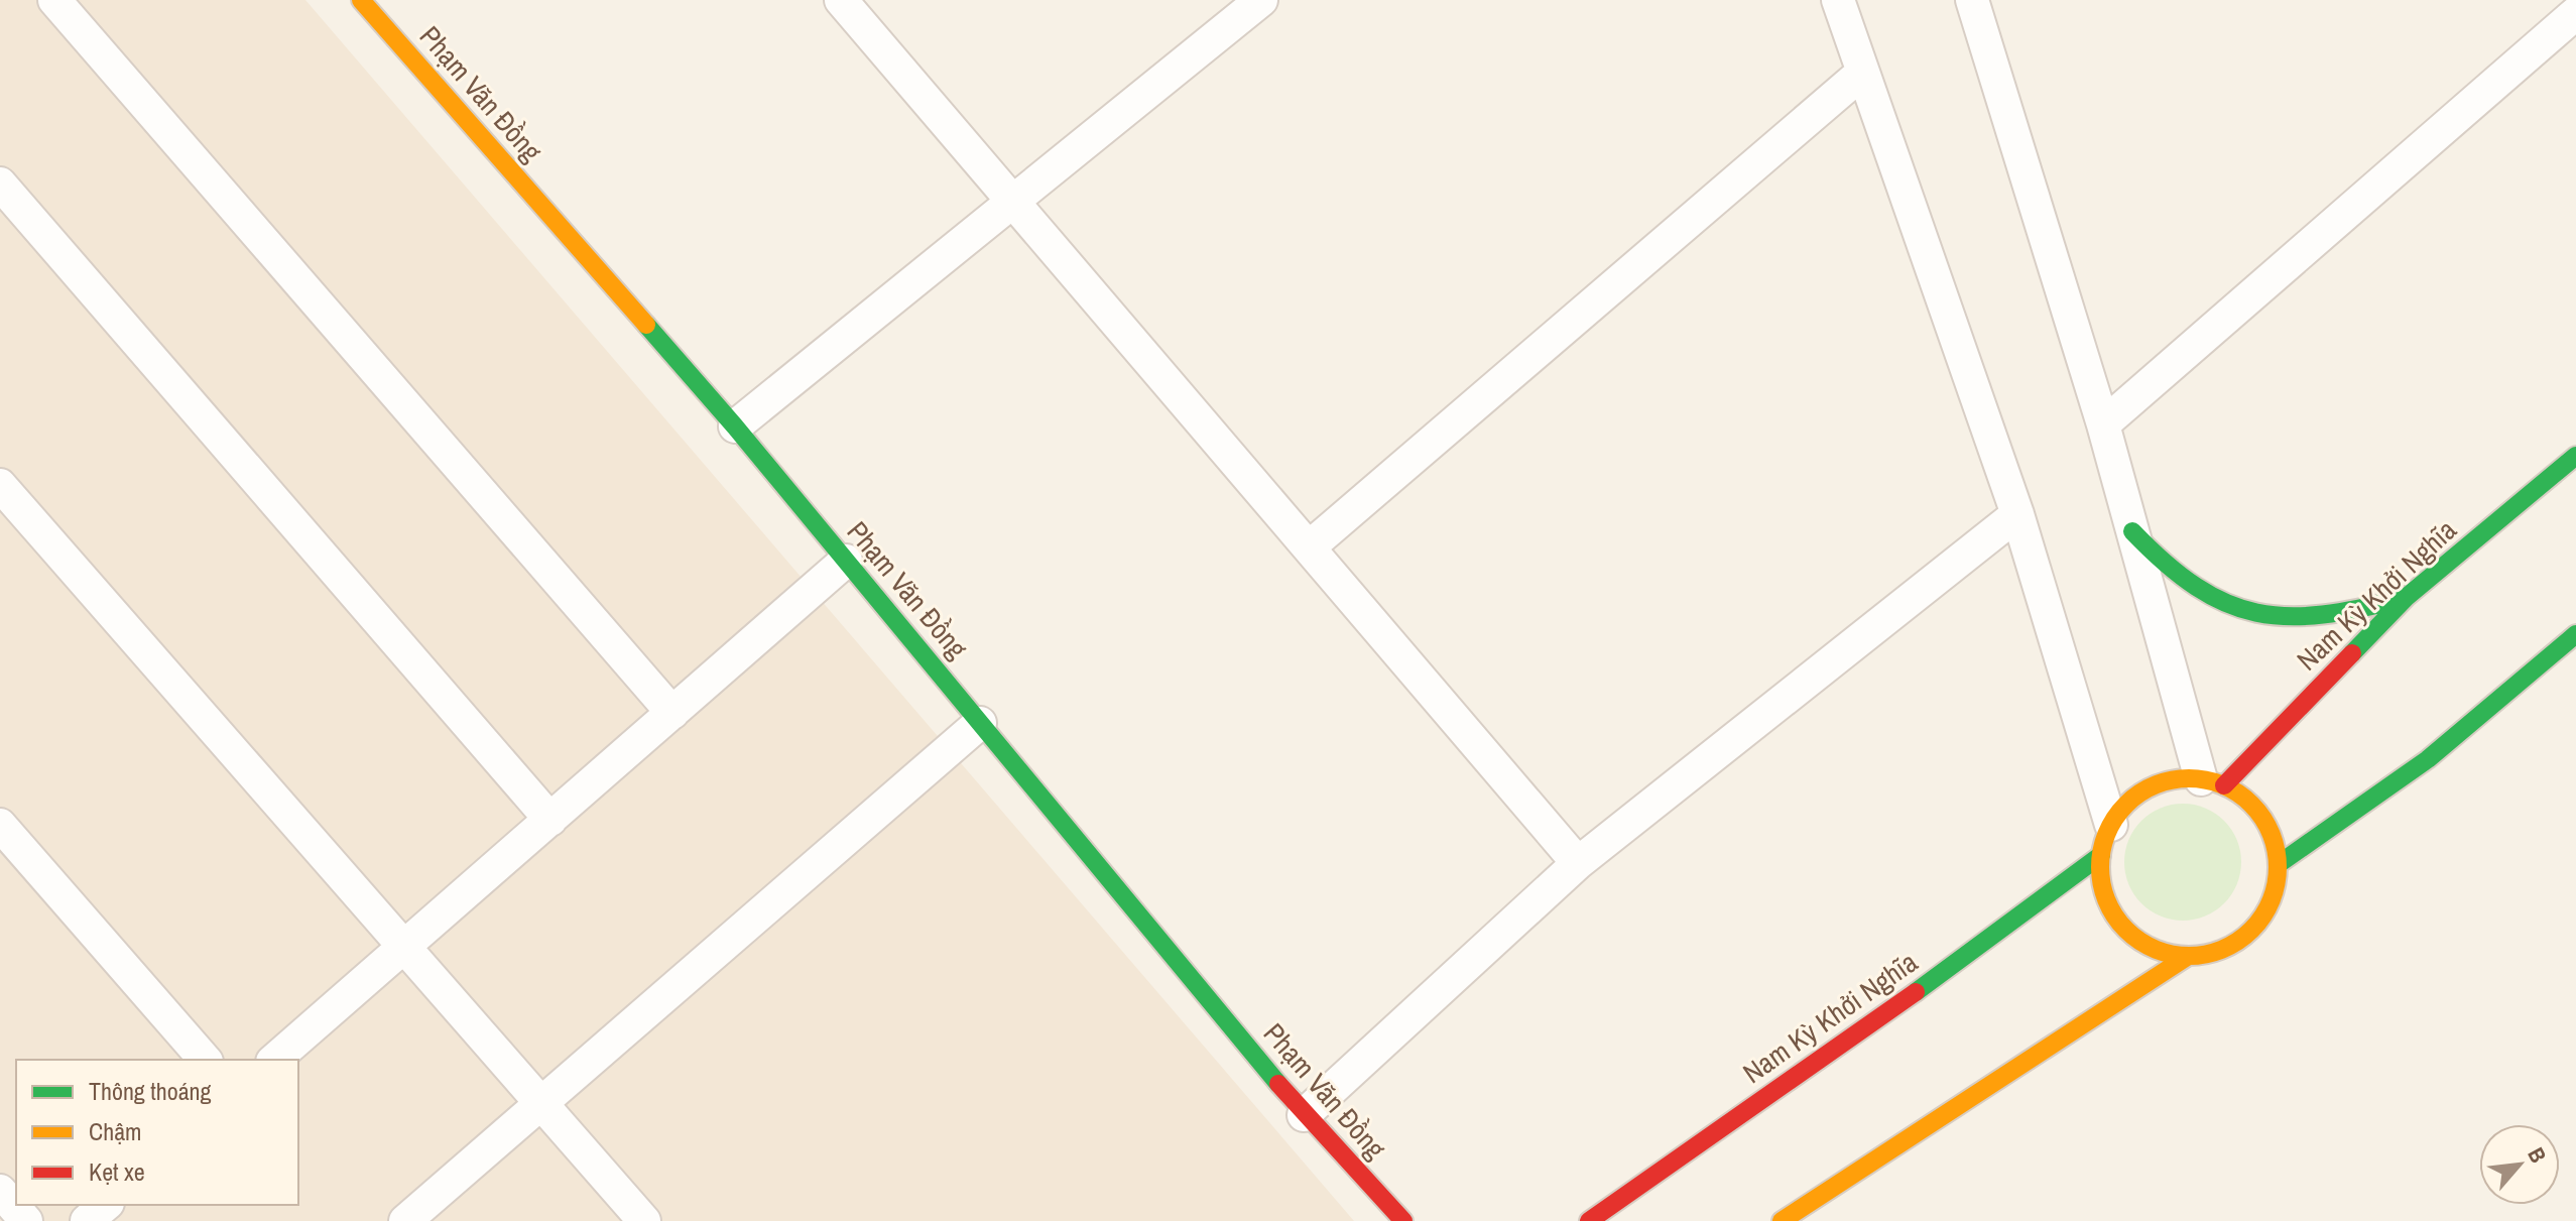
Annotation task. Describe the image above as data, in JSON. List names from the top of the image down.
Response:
{
  "streets": {
    "street": ["Phạm Văn Đồng", "Nam Kỳ Khởi Nghĩa"]
  },
  "legend": ["Thông thoáng", "Chậm", "Kẹt xe"],
  "north": "top right"
}
